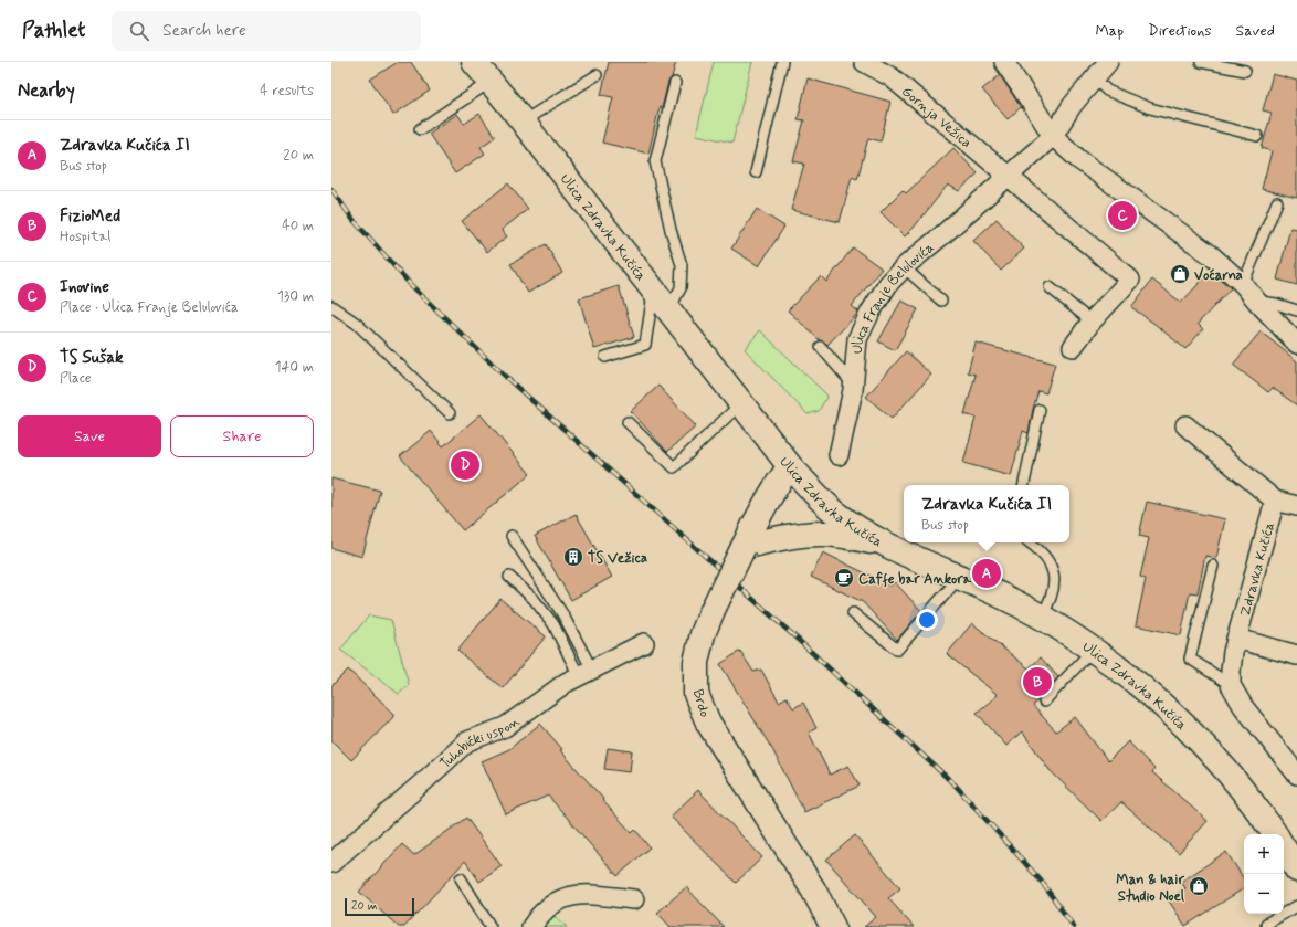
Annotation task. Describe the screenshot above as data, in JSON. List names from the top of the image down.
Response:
{
  "streets": {
    "main road": ["Ulica Zdravka Kučića", "Brdo"],
    "street": [
      "Gornja Vežica",
      "Ulica Franje Belulovića",
      "Zdravka Kučića",
      "Tuhobićki uspon"
    ]
  },
  "crossings": [
    ["Gornja Vežica", "Ulica Franje Belulovića"],
    ["Ulica Zdravka Kučića", "Brdo"]
  ],
  "places": {
    "shop": ["Voćarna", "Man & hair Studio Noel"],
    "building": ["TS Vežica"],
    "cafe": ["Caffe bar Ankora"]
  },
  "scale_bar": "20 m",
  "page": {
    "header": "Pathlet",
    "search": "Search here",
    "nav": ["Map", "Directions", "Saved"],
    "heading": ["Nearby", "4 results"],
    "list": [
      {
        "mark": "A",
        "name": "Zdravka Kučića II",
        "note": "Bus stop",
        "value": "20 m"
      },
      {
        "mark": "B",
        "name": "FizioMed",
        "note": "Hospital",
        "value": "40 m"
      },
      {
        "mark": "C",
        "name": "Inovine",
        "note": "Place · Ulica Franje Belulovića",
        "value": "130 m"
      },
      {
        "mark": "D",
        "name": "TS Sušak",
        "note": "Place",
        "value": "140 m"
      }
    ],
    "pins": [
      "C",
      "D",
      "A",
      "B"
    ],
    "buttons": ["Save", "Share"],
    "popup": ["Zdravka Kučića II", "Bus stop"],
    "map_buttons": ["+", "−"],
    "scale": "20 m"
  }
}
